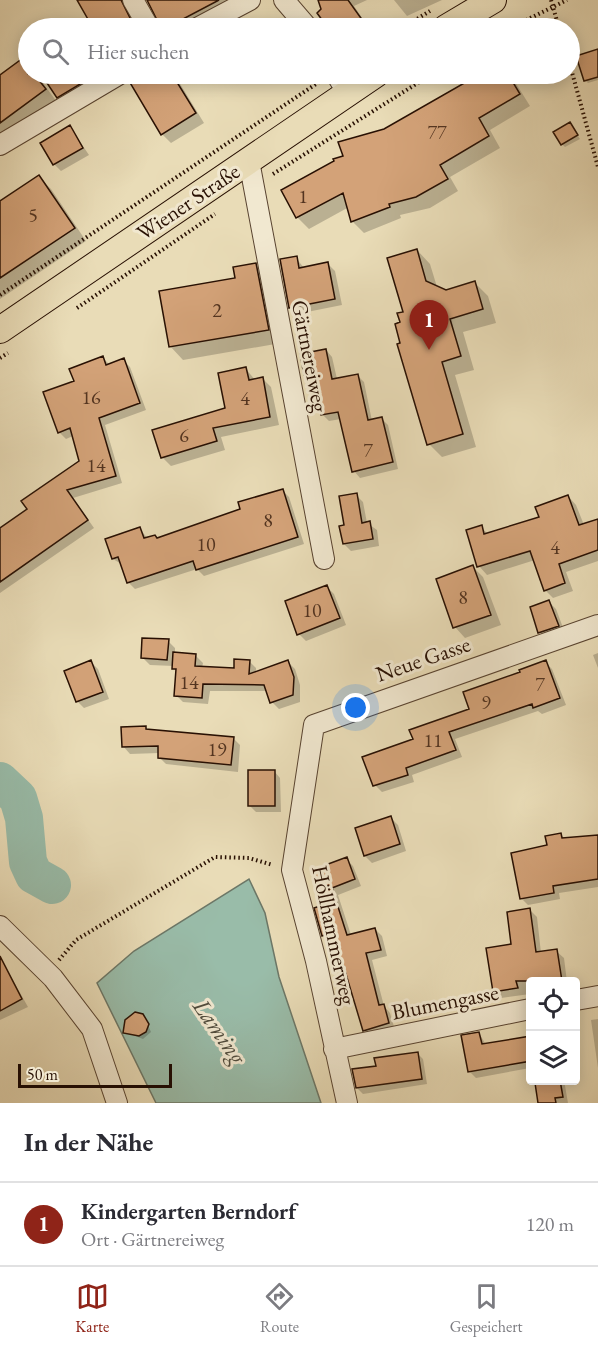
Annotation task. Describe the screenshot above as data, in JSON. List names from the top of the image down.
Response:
{
  "streets": {
    "main road": ["Wiener Straße"],
    "street": [
      "Gärtnereiweg",
      "Neue Gasse",
      "Höllhammerweg",
      "Blumengasse"
    ]
  },
  "crossings": [
    ["Wiener Straße", "Gärtnereiweg"],
    ["Neue Gasse", "Höllhammerweg"],
    ["Höllhammerweg", "Blumengasse"]
  ],
  "water": ["Laming"],
  "house_numbers": [
    "77",
    "1",
    "5",
    "2",
    "16",
    "4",
    "6",
    "7",
    "14",
    "8",
    "10",
    "4",
    "8",
    "10",
    "14",
    "7",
    "9",
    "11",
    "19"
  ],
  "scale_bar": "50 m",
  "page": {
    "search": "Hier suchen",
    "pins": "1",
    "scale": "50 m",
    "heading": "In der Nähe",
    "list": [
      {
        "mark": "1",
        "name": "Kindergarten Berndorf",
        "note": "Ort · Gärtnereiweg",
        "value": "120 m"
      }
    ],
    "nav": ["Karte", "Route", "Gespeichert"]
  }
}
